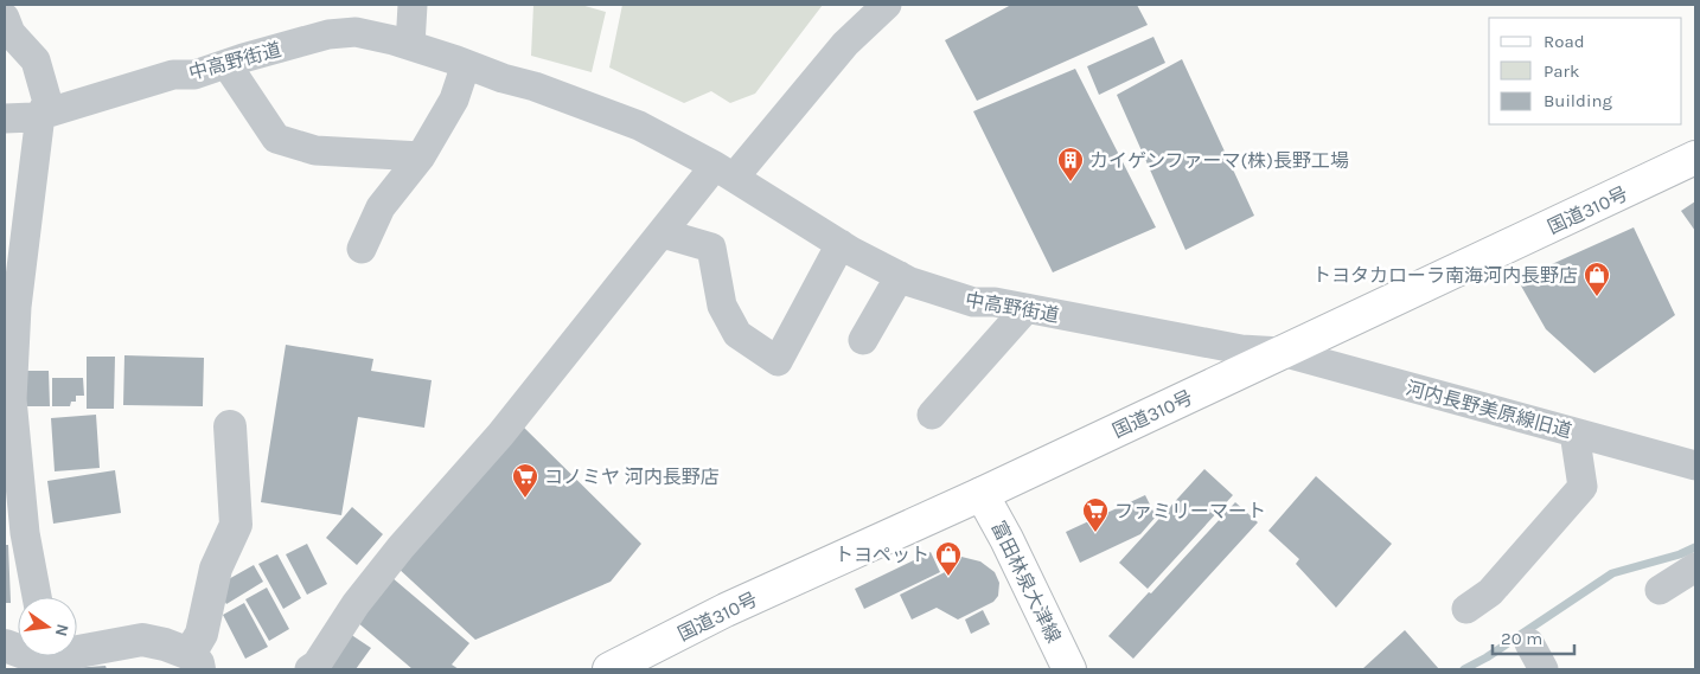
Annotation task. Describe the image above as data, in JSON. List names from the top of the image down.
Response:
{
  "streets": {
    "main road": ["国道310号", "富田林泉大津線"],
    "street": ["中高野街道", "河内長野美原線旧道"]
  },
  "crossings": [
    ["中高野街道", "国道310号"],
    ["中高野街道", "河内長野美原線旧道"],
    ["国道310号", "河内長野美原線旧道"],
    ["国道310号", "富田林泉大津線"]
  ],
  "places": {
    "building": ["カイゲンファーマ(株)長野工場"],
    "shop": ["トヨタカローラ南海河内長野店", "トヨペット"],
    "supermarket": ["コノミヤ 河内長野店", "ファミリーマート"]
  },
  "legend": ["Road", "Park", "Building"],
  "scale_bar": "20 m",
  "north": "right"
}
